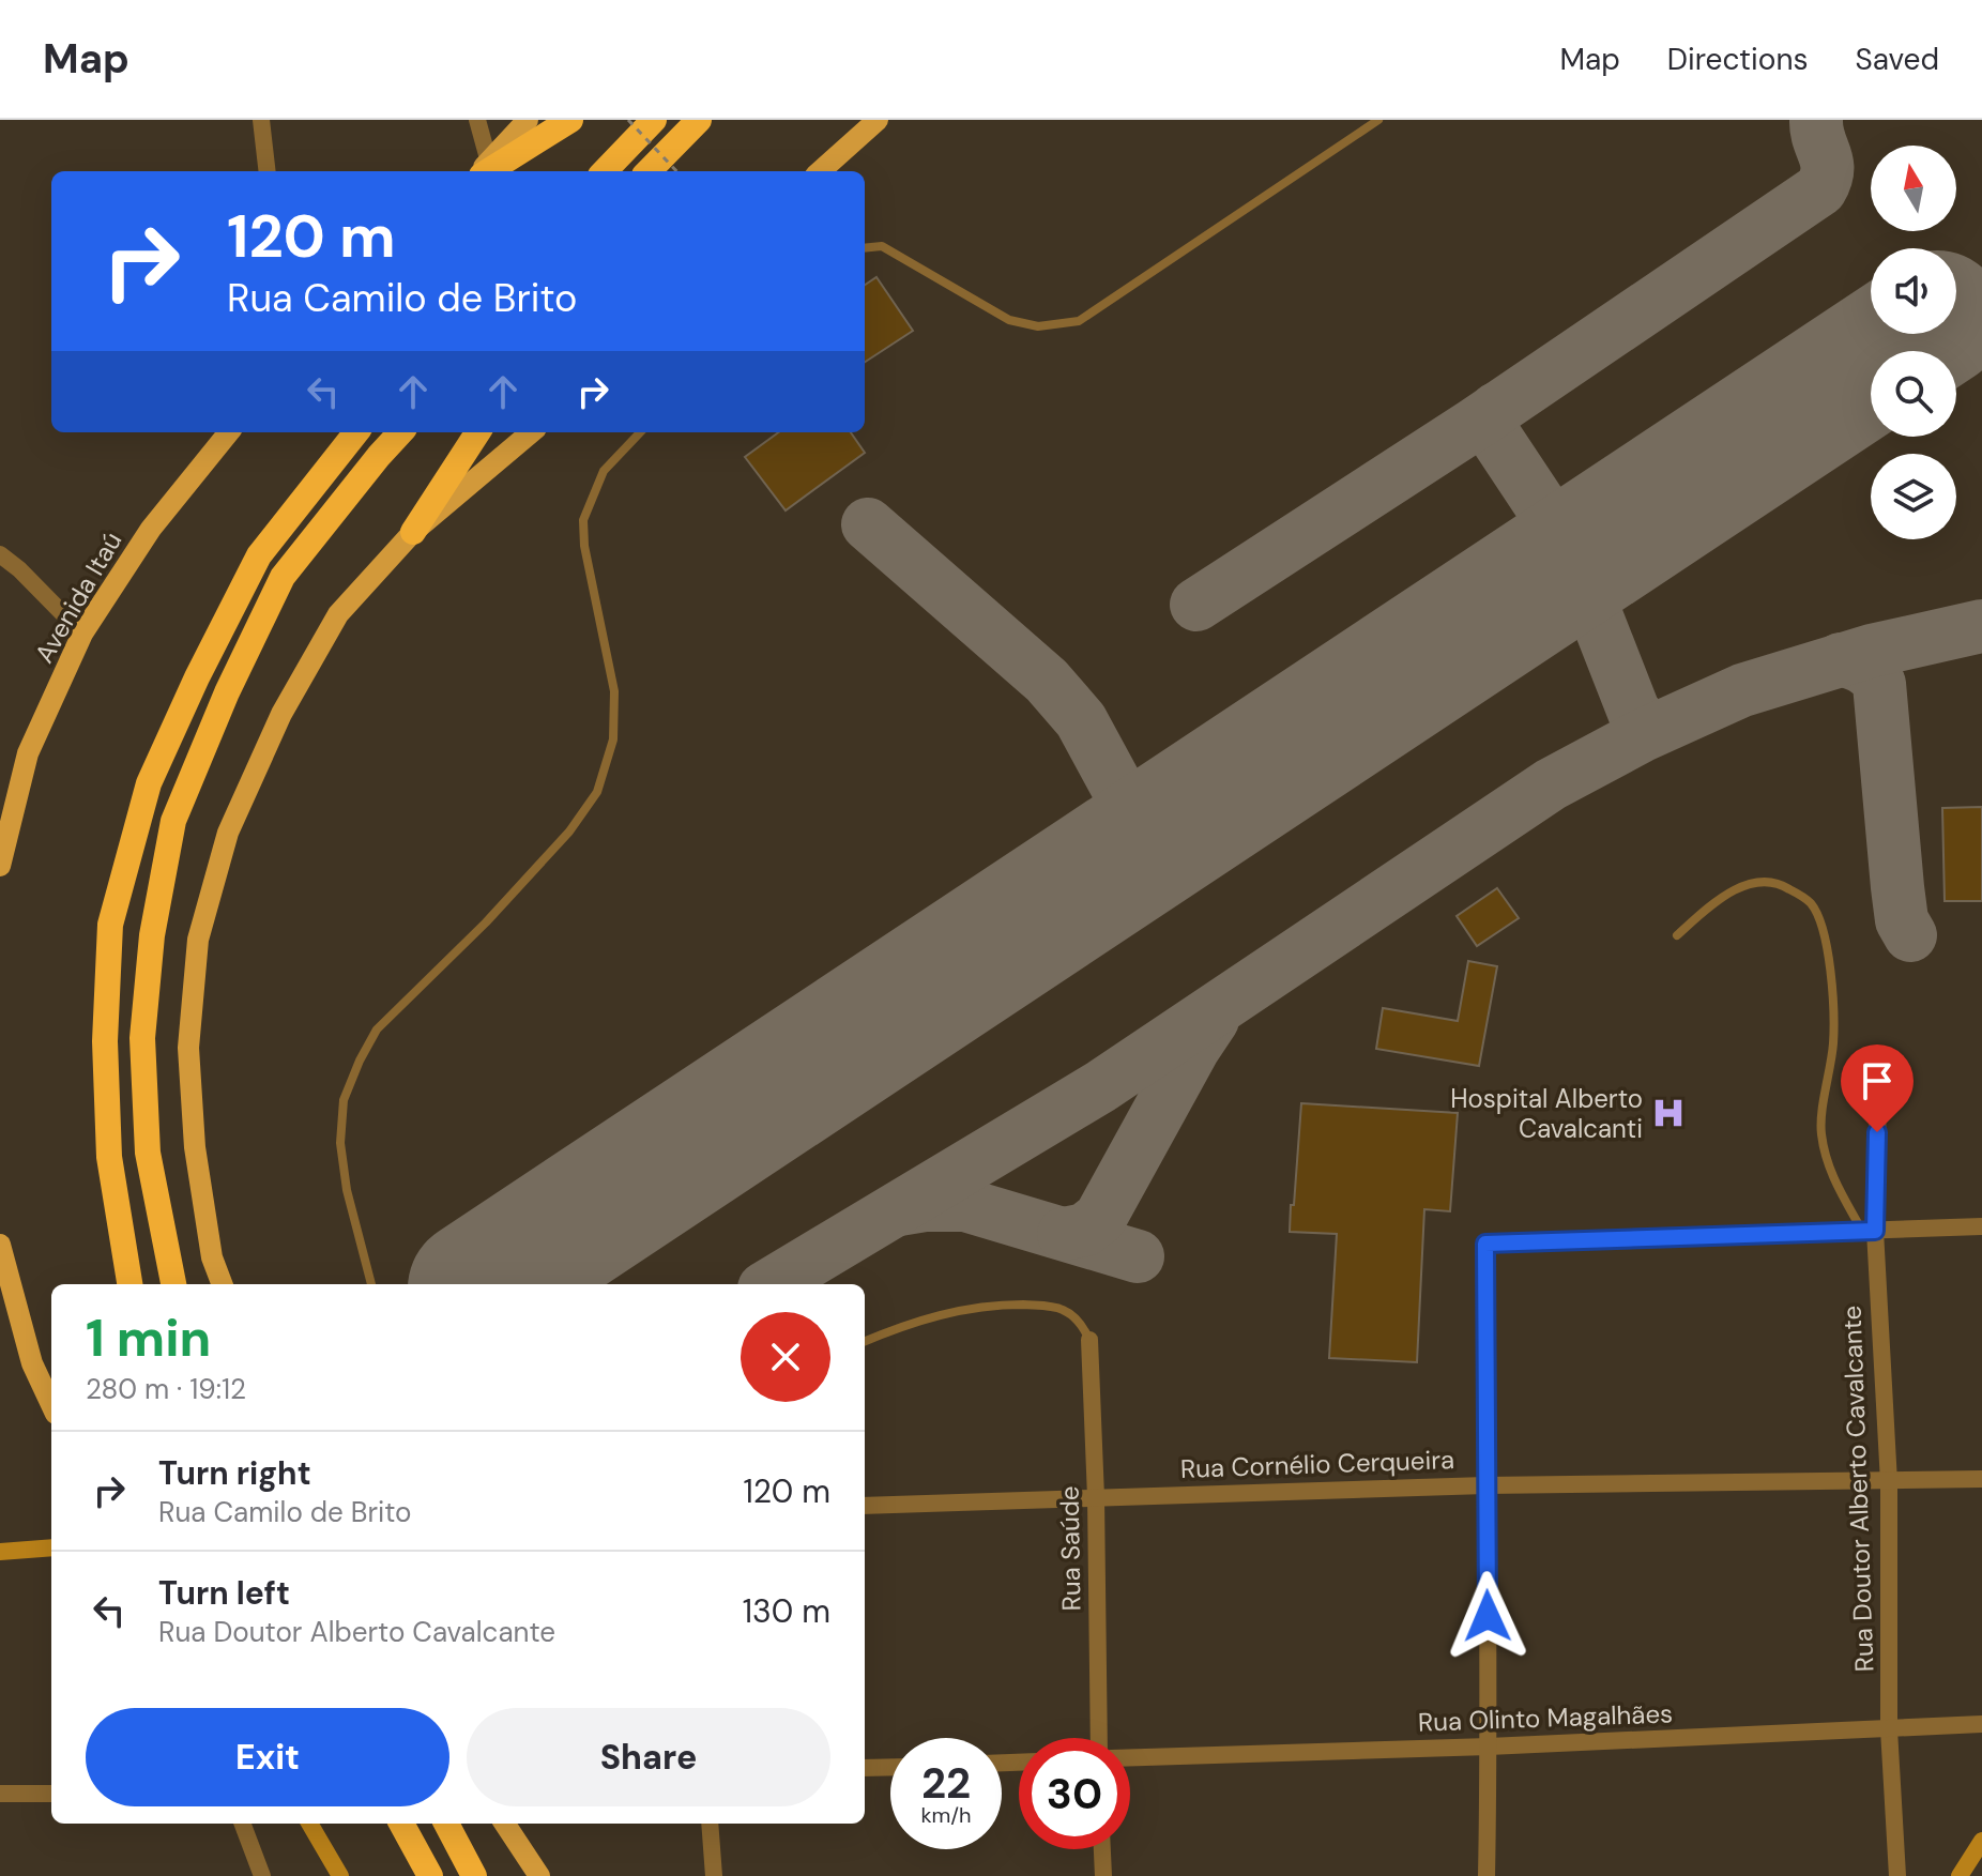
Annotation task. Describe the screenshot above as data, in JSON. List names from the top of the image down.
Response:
{
  "streets": {
    "main road": ["Avenida Itaú"],
    "street": [
      "Rua Cornélio Cerqueira",
      "Rua Doutor Alberto Cavalcante",
      "Rua Saúde",
      "Rua Olinto Magalhães"
    ]
  },
  "crossings": [
    ["Rua Cornélio Cerqueira", "Rua Doutor Alberto Cavalcante"],
    ["Rua Cornélio Cerqueira", "Rua Saúde"],
    ["Rua Doutor Alberto Cavalcante", "Rua Olinto Magalhães"]
  ],
  "places": {
    "hospital": ["Hospital Alberto Cavalcanti"]
  },
  "north": "top",
  "page": {
    "header": "Map",
    "nav": ["Map", "Directions", "Saved"],
    "turn": ["120 m", "Rua Camilo de Brito"],
    "heading": ["1 min", "280 m · 19:12"],
    "list": [
      {
        "name": "Turn right",
        "note": "Rua Camilo de Brito",
        "value": "120 m"
      },
      {
        "name": "Turn left",
        "note": "Rua Doutor Alberto Cavalcante",
        "value": "130 m"
      }
    ],
    "buttons": ["Exit", "Share"],
    "speed": "22 km/h",
    "limit": "30"
  }
}
